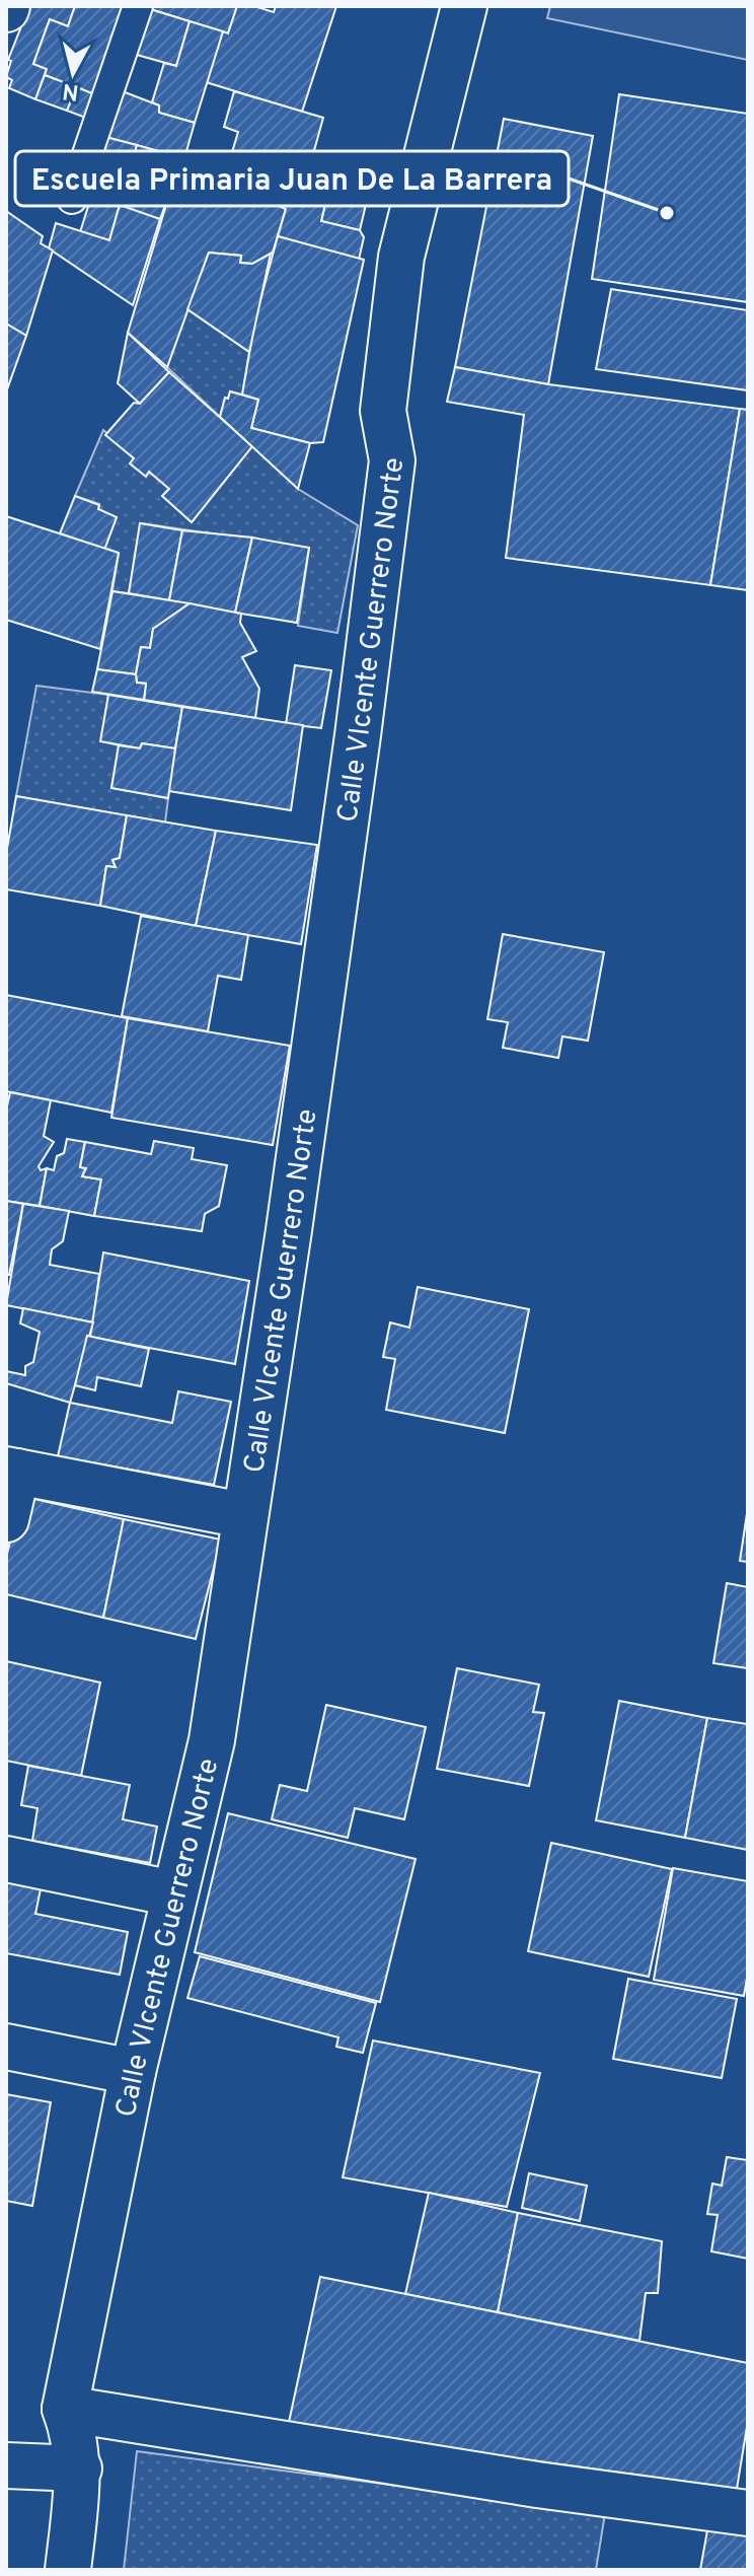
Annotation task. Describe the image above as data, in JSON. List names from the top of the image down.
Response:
{
  "streets": {
    "street": ["Calle VIcente Guerrero Norte"]
  },
  "places": ["Escuela Primaria Juan De La Barrera"],
  "north": "bottom"
}
